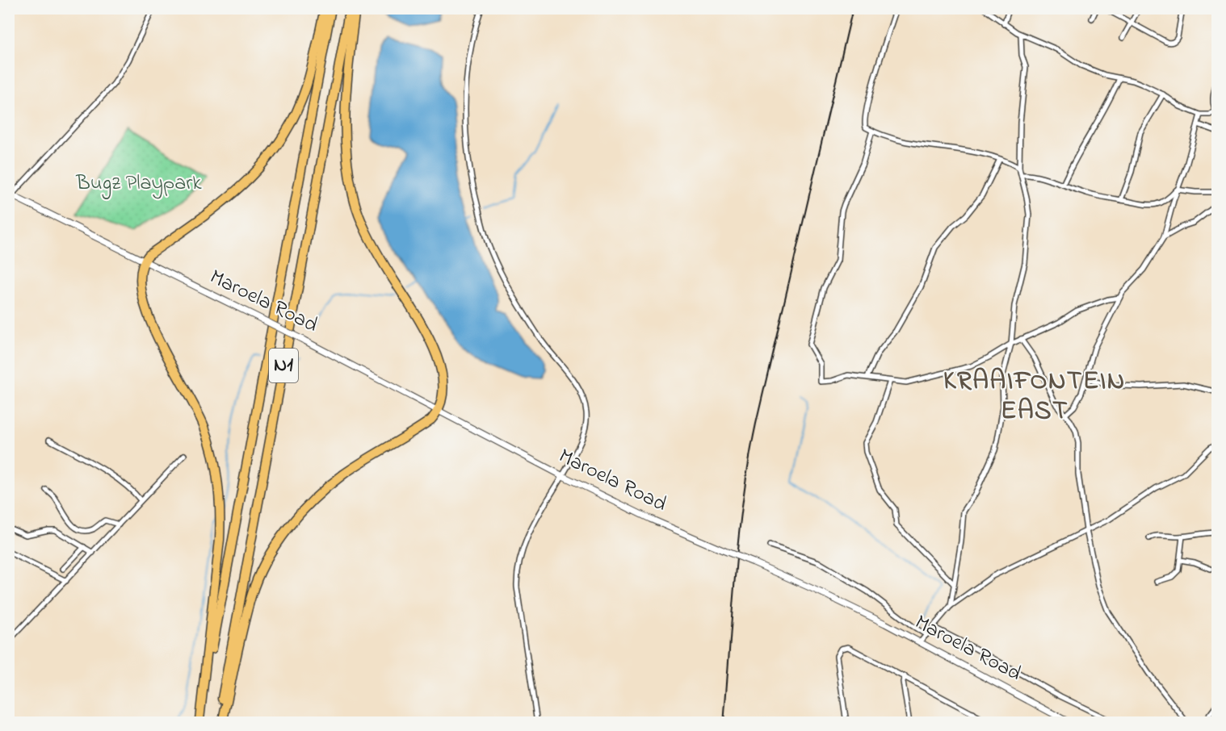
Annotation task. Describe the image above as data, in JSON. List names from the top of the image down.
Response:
{
  "streets": {
    "highway": ["N1"],
    "street": ["Maroela Road"]
  },
  "districts": ["KRAAIFONTEIN EAST"],
  "parks": ["Bugz Playpark"]
}
